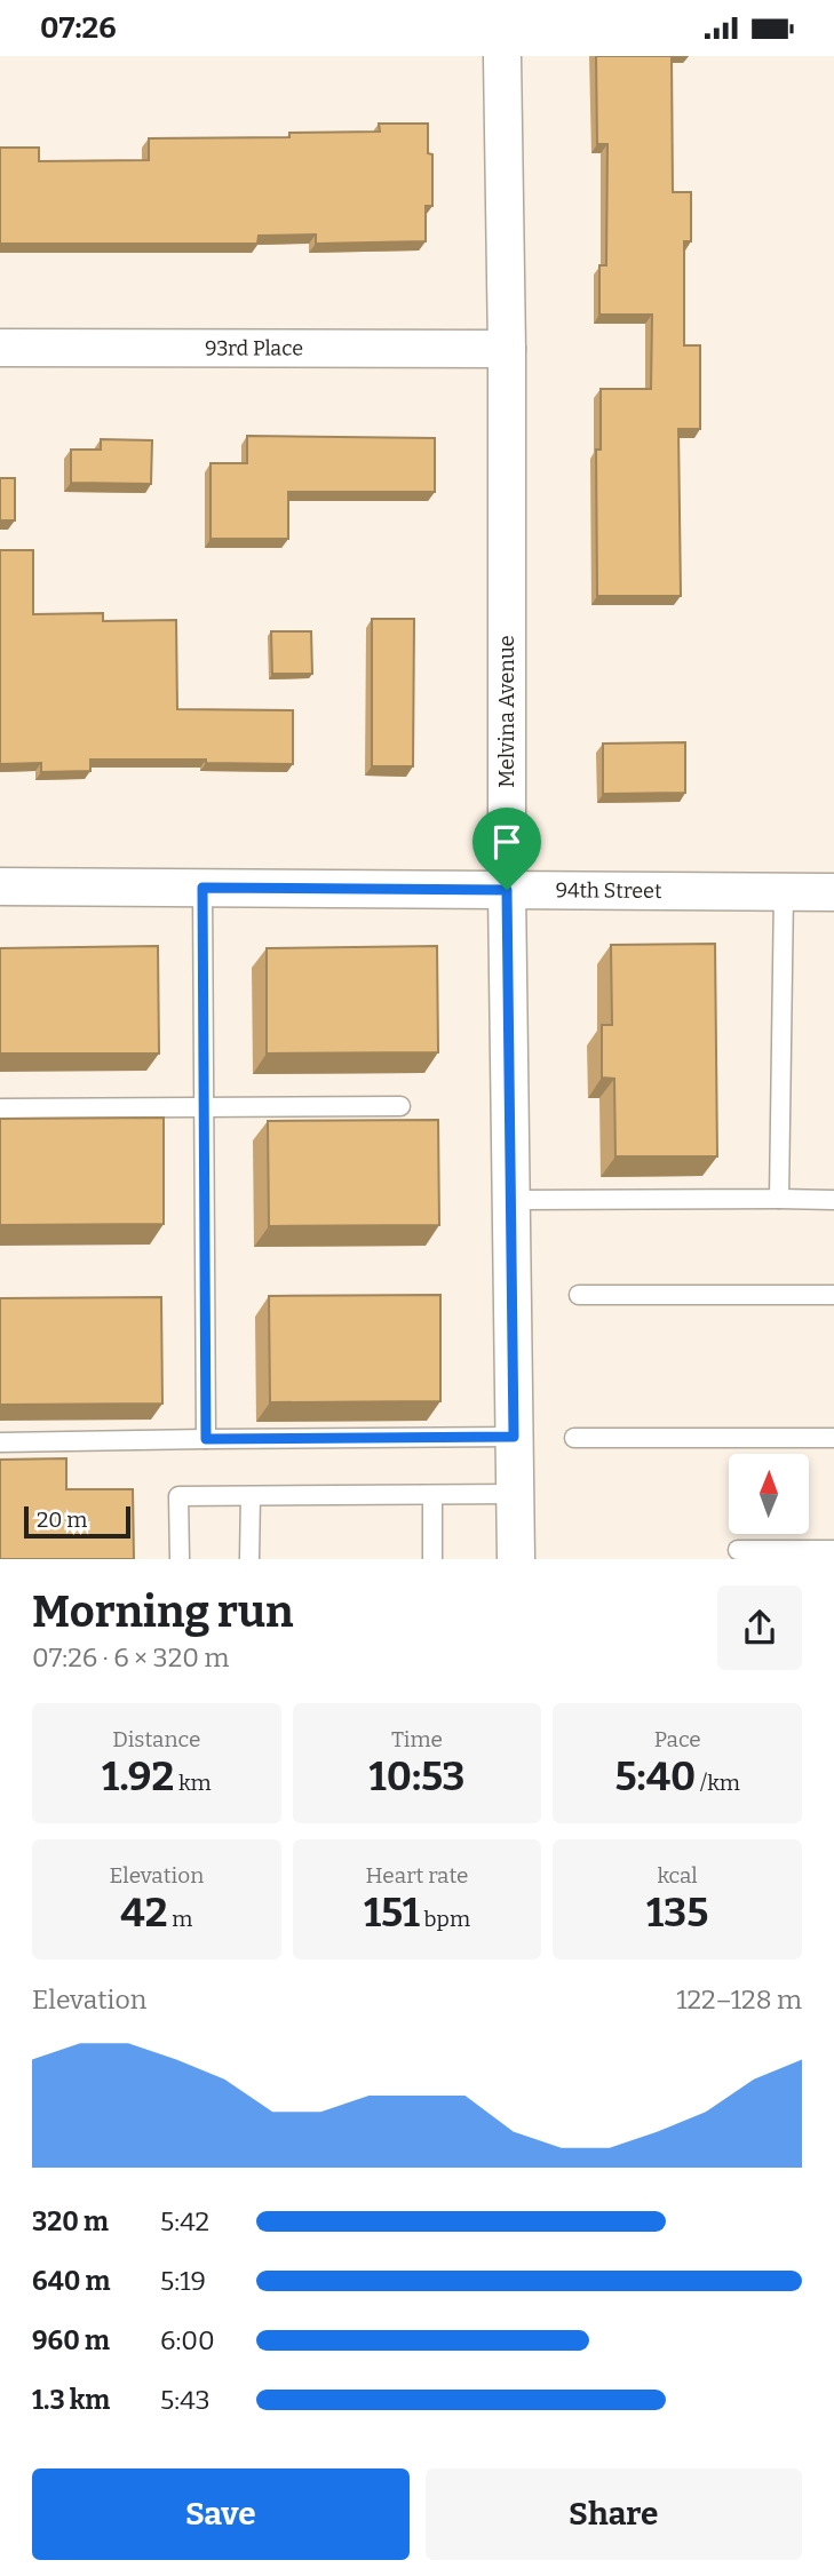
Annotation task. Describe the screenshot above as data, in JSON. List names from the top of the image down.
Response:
{
  "streets": {
    "street": ["93rd Place", "Melvina Avenue", "94th Street"]
  },
  "crossings": [
    ["93rd Place", "Melvina Avenue"],
    ["Melvina Avenue", "94th Street"]
  ],
  "scale_bar": "20 m",
  "north": "top",
  "page": {
    "status": "07:26",
    "scale": "20 m",
    "heading": ["Morning run", "07:26 · 6 × 320 m"],
    "stats": [
      ["Distance", "1.92 km"],
      ["Time", "10:53"],
      ["Pace", "5:40 /km"],
      ["Elevation", "42 m"],
      ["Heart rate", "151 bpm"],
      ["kcal", "135"]
    ],
    "chart": ["Elevation", "122–128 m"],
    "list": [
      {
        "name": "320 m",
        "note": "5:42"
      },
      {
        "name": "640 m",
        "note": "5:19"
      },
      {
        "name": "960 m",
        "note": "6:00"
      },
      {
        "name": "1.3 km",
        "note": "5:43"
      }
    ],
    "buttons": ["Save", "Share"]
  }
}
